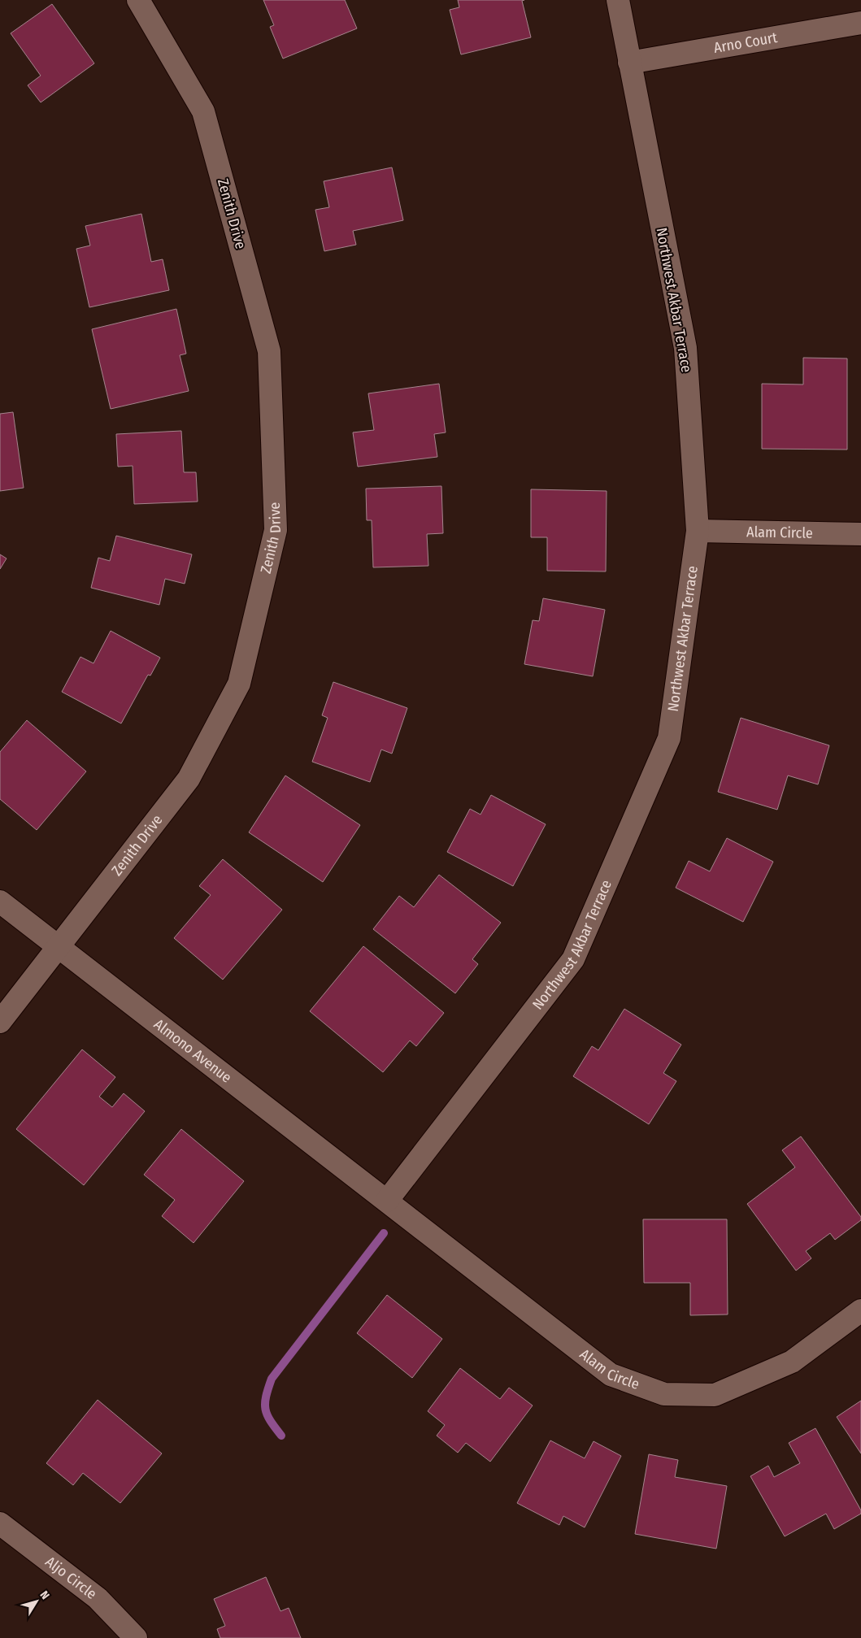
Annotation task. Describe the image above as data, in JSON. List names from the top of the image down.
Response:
{
  "streets": {
    "street": [
      "Arno Court",
      "Zenith Drive",
      "Northwest Akbar Terrace",
      "Alam Circle",
      "Almono Avenue",
      "Aljo Circle"
    ]
  },
  "crossings": [
    ["Arno Court", "Northwest Akbar Terrace"],
    ["Zenith Drive", "Almono Avenue"],
    ["Northwest Akbar Terrace", "Alam Circle"],
    ["Northwest Akbar Terrace", "Almono Avenue"],
    ["Alam Circle", "Almono Avenue"]
  ],
  "north": "top right"
}
